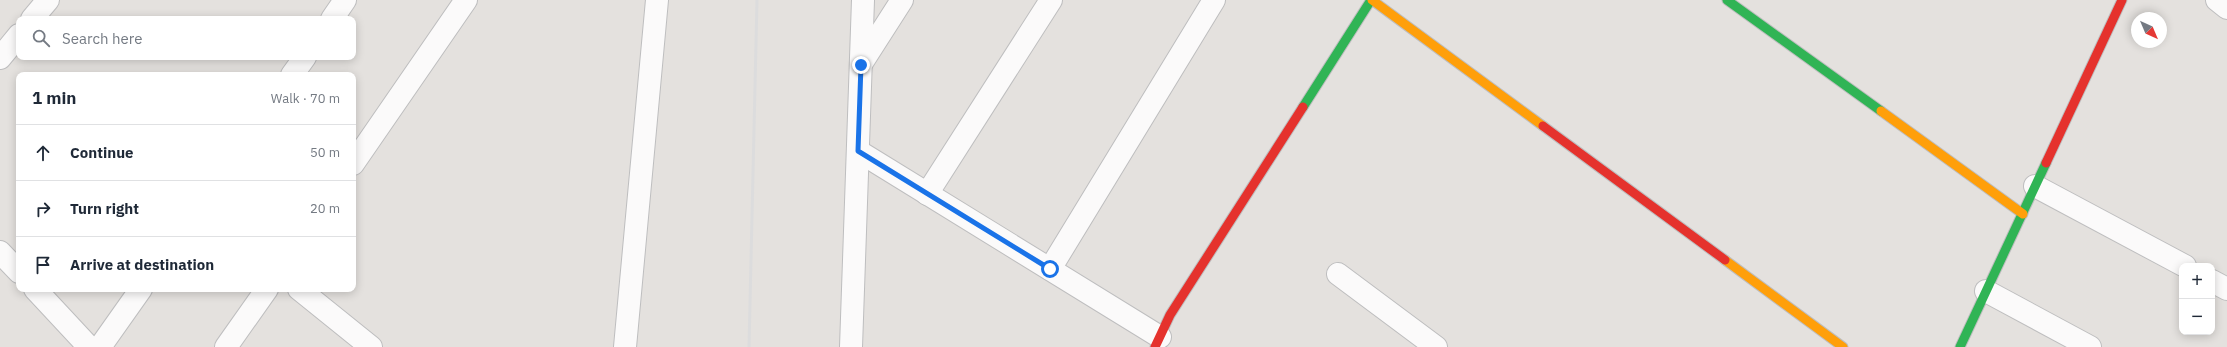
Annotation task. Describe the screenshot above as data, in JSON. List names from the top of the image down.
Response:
{
  "north": "bottom right",
  "page": {
    "search": "Search here",
    "heading": ["1 min", "Walk · 70 m"],
    "list": [
      ["Continue", "50 m"],
      ["Turn right", "20 m"],
      "Arrive at destination"
    ],
    "map_buttons": ["+", "−"]
  }
}
